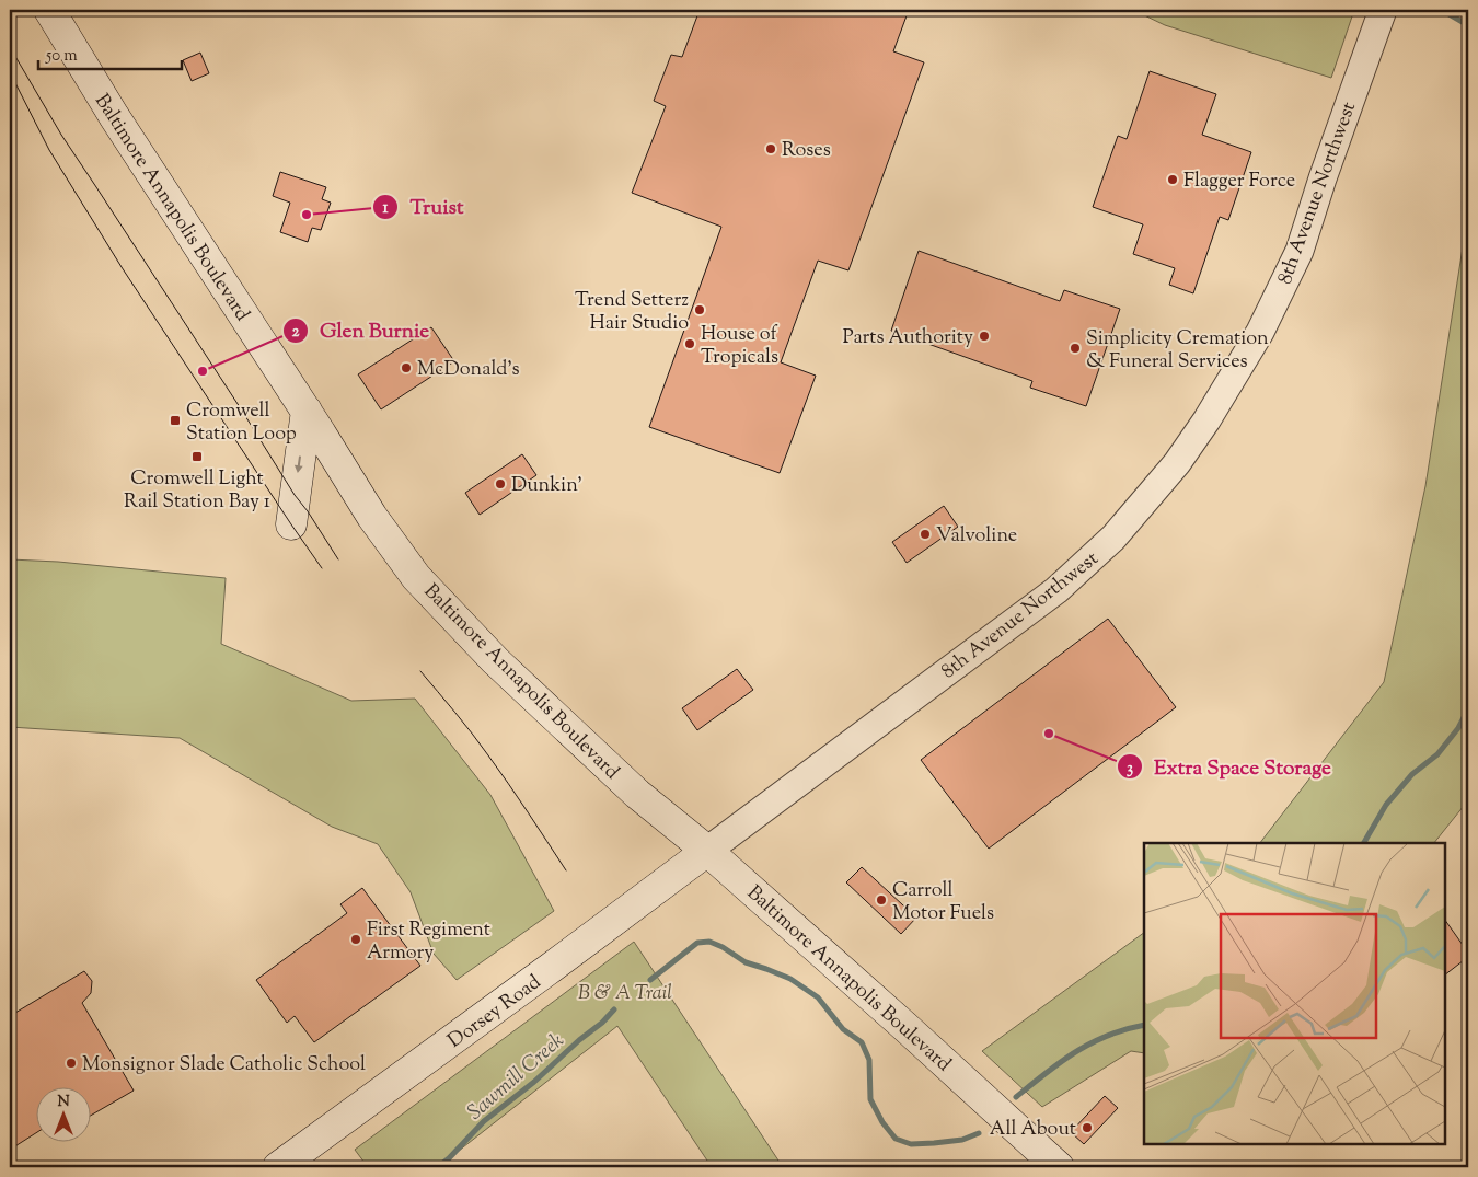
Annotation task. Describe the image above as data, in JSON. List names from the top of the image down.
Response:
{
  "streets": {
    "main road": ["Baltimore Annapolis Boulevard", "Dorsey Road"],
    "street": ["8th Avenue Northwest"]
  },
  "crossings": [
    ["8th Avenue Northwest", "Baltimore Annapolis Boulevard"],
    ["8th Avenue Northwest", "Dorsey Road"],
    ["Baltimore Annapolis Boulevard", "Dorsey Road"]
  ],
  "water": ["Sawmill Creek"],
  "parks": ["B & A Trail"],
  "places": {
    "other": [
      "Roses",
      "Flagger Force",
      "Truist",
      "Trend Setterz Hair Studio",
      "Parts Authority",
      "House of Tropicals",
      "Simplicity Cremation & Funeral Services",
      "McDonald's",
      "Glen Burnie",
      "Dunkin'",
      "Valvoline",
      "Extra Space Storage",
      "Carroll Motor Fuels",
      "First Regiment Armory",
      "Monsignor Slade Catholic School",
      "All About"
    ],
    "transit": ["Cromwell Station Loop", "Cromwell Light Rail Station Bay 1"]
  },
  "scale_bar": "50 m",
  "north": "top"
}
